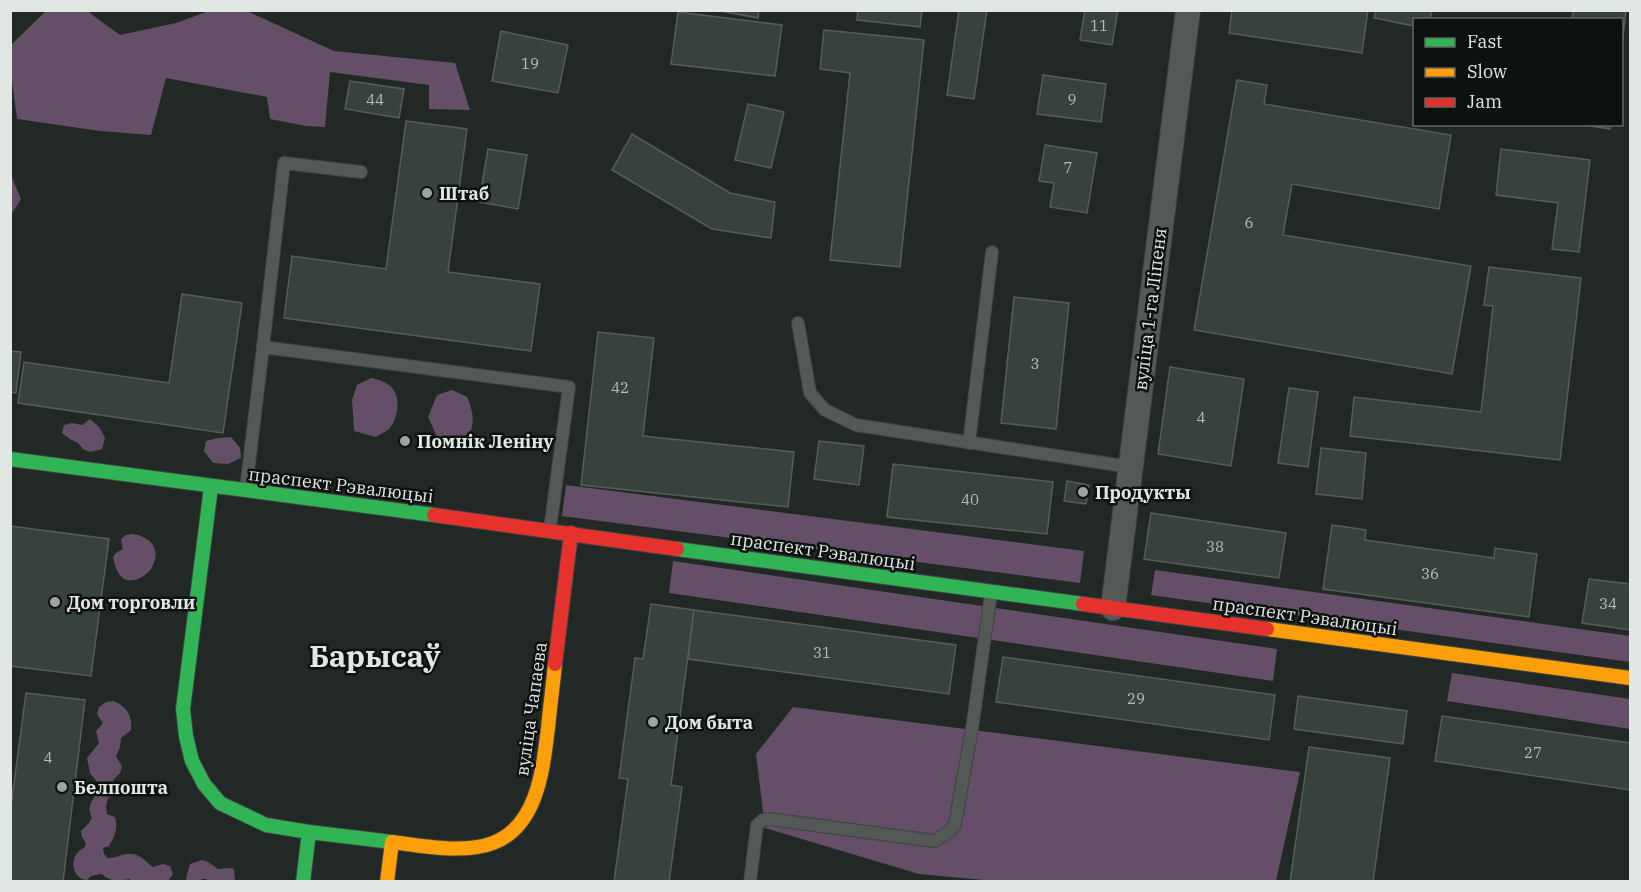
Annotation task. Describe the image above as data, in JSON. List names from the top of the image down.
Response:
{
  "streets": {
    "main road": ["праспект Рэвалюцыі", "вуліца Чапаева"],
    "street": ["вуліца 1-га Ліпеня"]
  },
  "crossings": [
    ["вуліца 1-га Ліпеня", "праспект Рэвалюцыі"],
    ["праспект Рэвалюцыі", "вуліца Чапаева"]
  ],
  "districts": ["Барысаў"],
  "places": [
    "Штаб",
    "Помнік Леніну",
    "Продукты",
    "Дом торговли",
    "Дом быта",
    "Белпошта"
  ],
  "house_numbers": [
    "11",
    "19",
    "44",
    "9",
    "7",
    "6",
    "3",
    "42",
    "4",
    "40",
    "38",
    "36",
    "34",
    "31",
    "29",
    "27",
    "4"
  ],
  "legend": ["Fast", "Slow", "Jam"]
}
